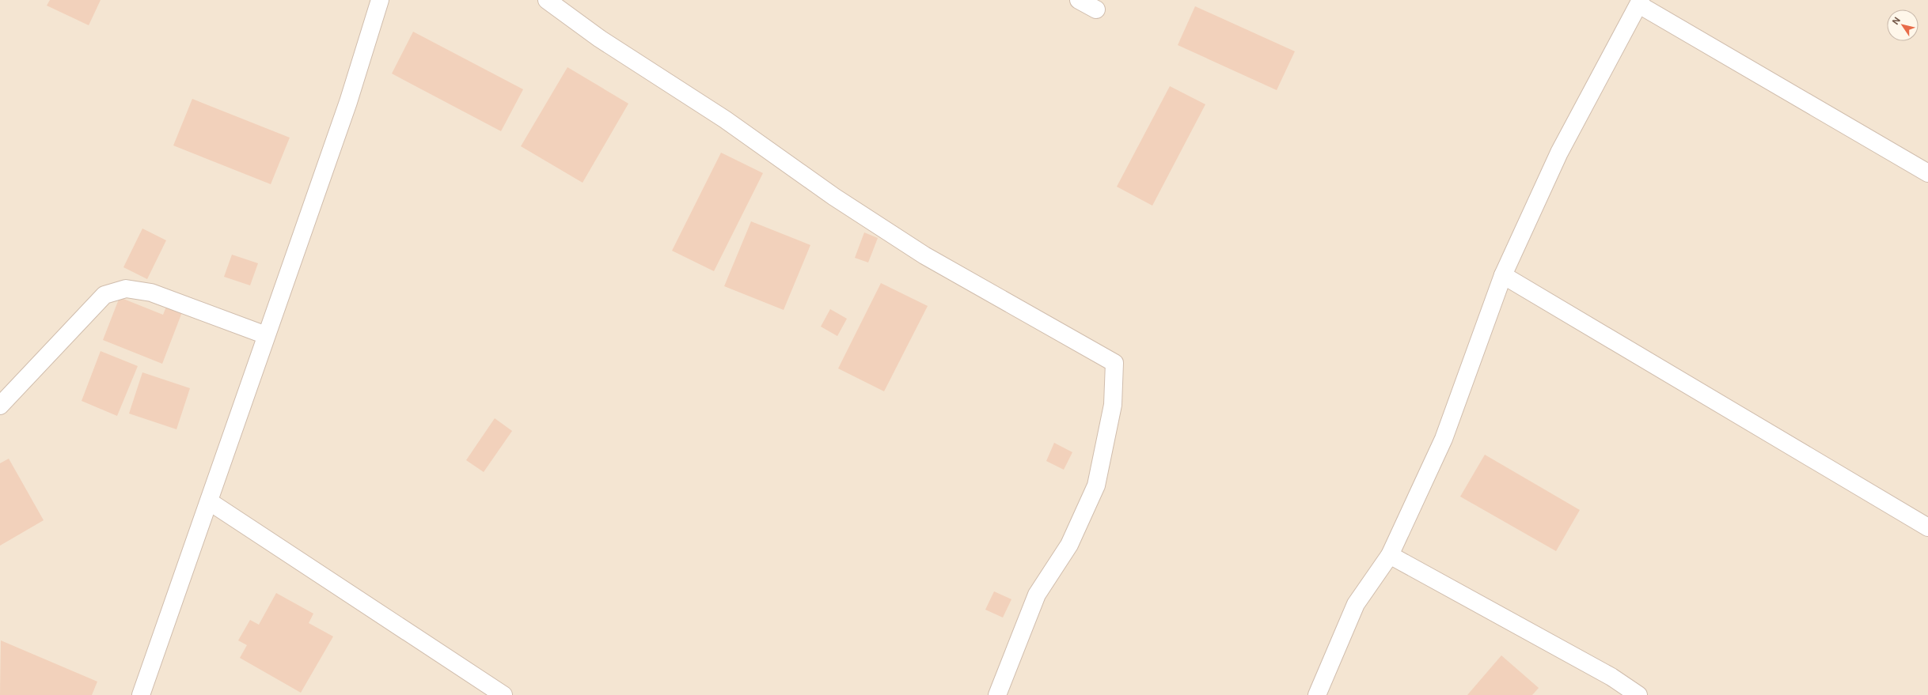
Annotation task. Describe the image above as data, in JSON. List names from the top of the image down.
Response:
{
  "north": "top left"
}
